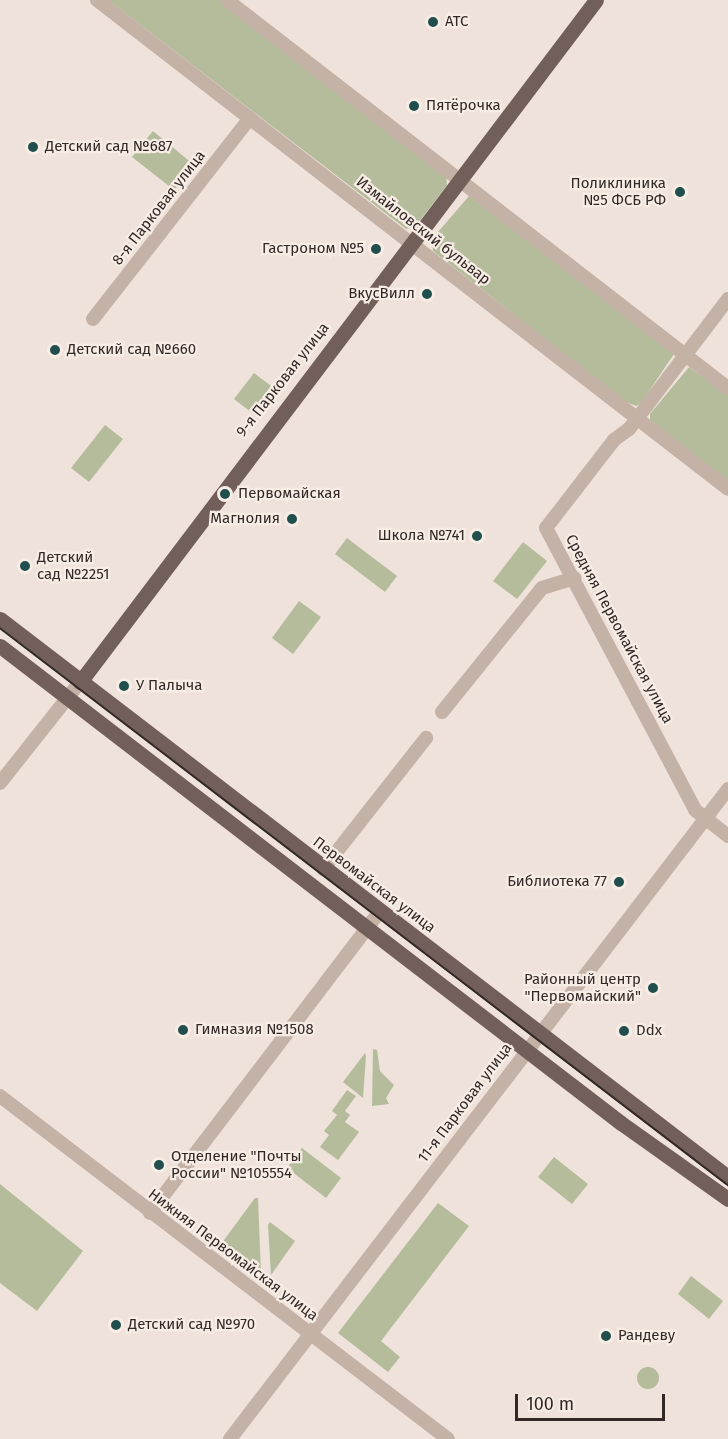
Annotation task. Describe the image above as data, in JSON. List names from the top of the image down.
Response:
{
  "streets": {
    "main road": ["9-я Парковая улица", "Первомайская улица"],
    "street": [
      "8-я Парковая улица",
      "Измайловский бульвар",
      "Средняя Первомайская улица",
      "11-я Парковая улица",
      "Нижняя Первомайская улица"
    ]
  },
  "crossings": [
    ["8-я Парковая улица", "Измайловский бульвар"],
    ["Измайловский бульвар", "9-я Парковая улица"],
    ["Измайловский бульвар", "Средняя Первомайская улица"],
    ["9-я Парковая улица", "Первомайская улица"],
    ["Средняя Первомайская улица", "11-я Парковая улица"],
    ["Первомайская улица", "11-я Парковая улица"],
    ["11-я Парковая улица", "Нижняя Первомайская улица"]
  ],
  "places": [
    "АТС",
    "Пятёрочка",
    "Детский сад №687",
    "Поликлиника №5 ФСБ РФ",
    "Гастроном №5",
    "ВкусВилл",
    "Детский сад №660",
    "Первомайская",
    "Магнолия",
    "Школа №741",
    "Детский сад №2251",
    "У Палыча",
    "Библиотека 77",
    "Районный центр \"Первомайский\"",
    "Гимназия №1508",
    "Ddx",
    "Отделение \"Почты России\" №105554",
    "Детский сад №970",
    "Рандеву"
  ],
  "scale_bar": "100 m"
}
